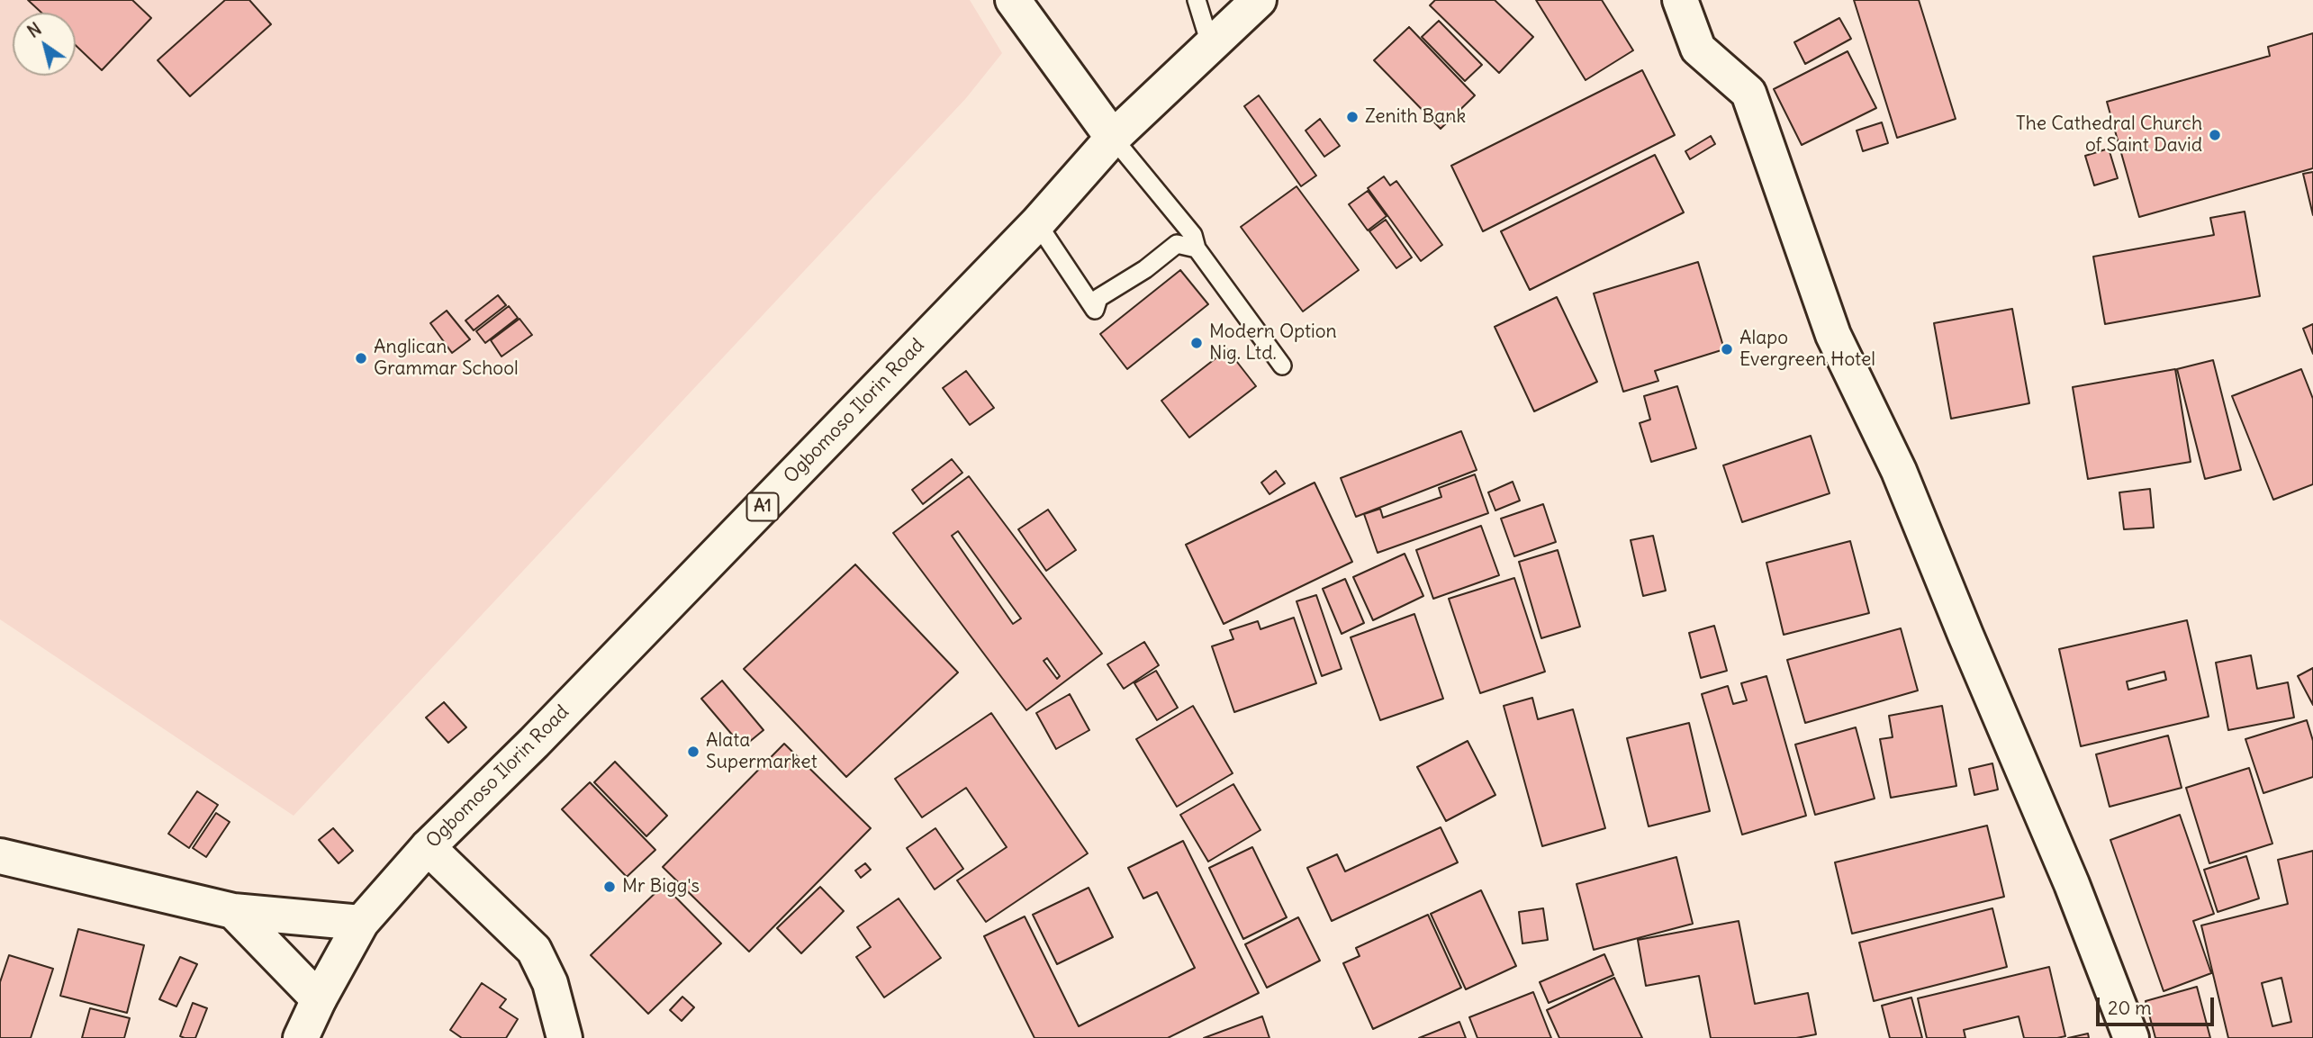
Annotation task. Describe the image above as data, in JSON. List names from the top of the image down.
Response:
{
  "streets": {
    "main road": ["Ogbomoso Ilorin Road", "A1"]
  },
  "places": [
    "Zenith Bank",
    "The Cathedral Church of Saint David",
    "Modern Option Nig. Ltd.",
    "Alapo Evergreen Hotel",
    "Anglican Grammar School",
    "Alata Supermarket",
    "Mr Bigg's"
  ],
  "scale_bar": "20 m",
  "north": "top left"
}
